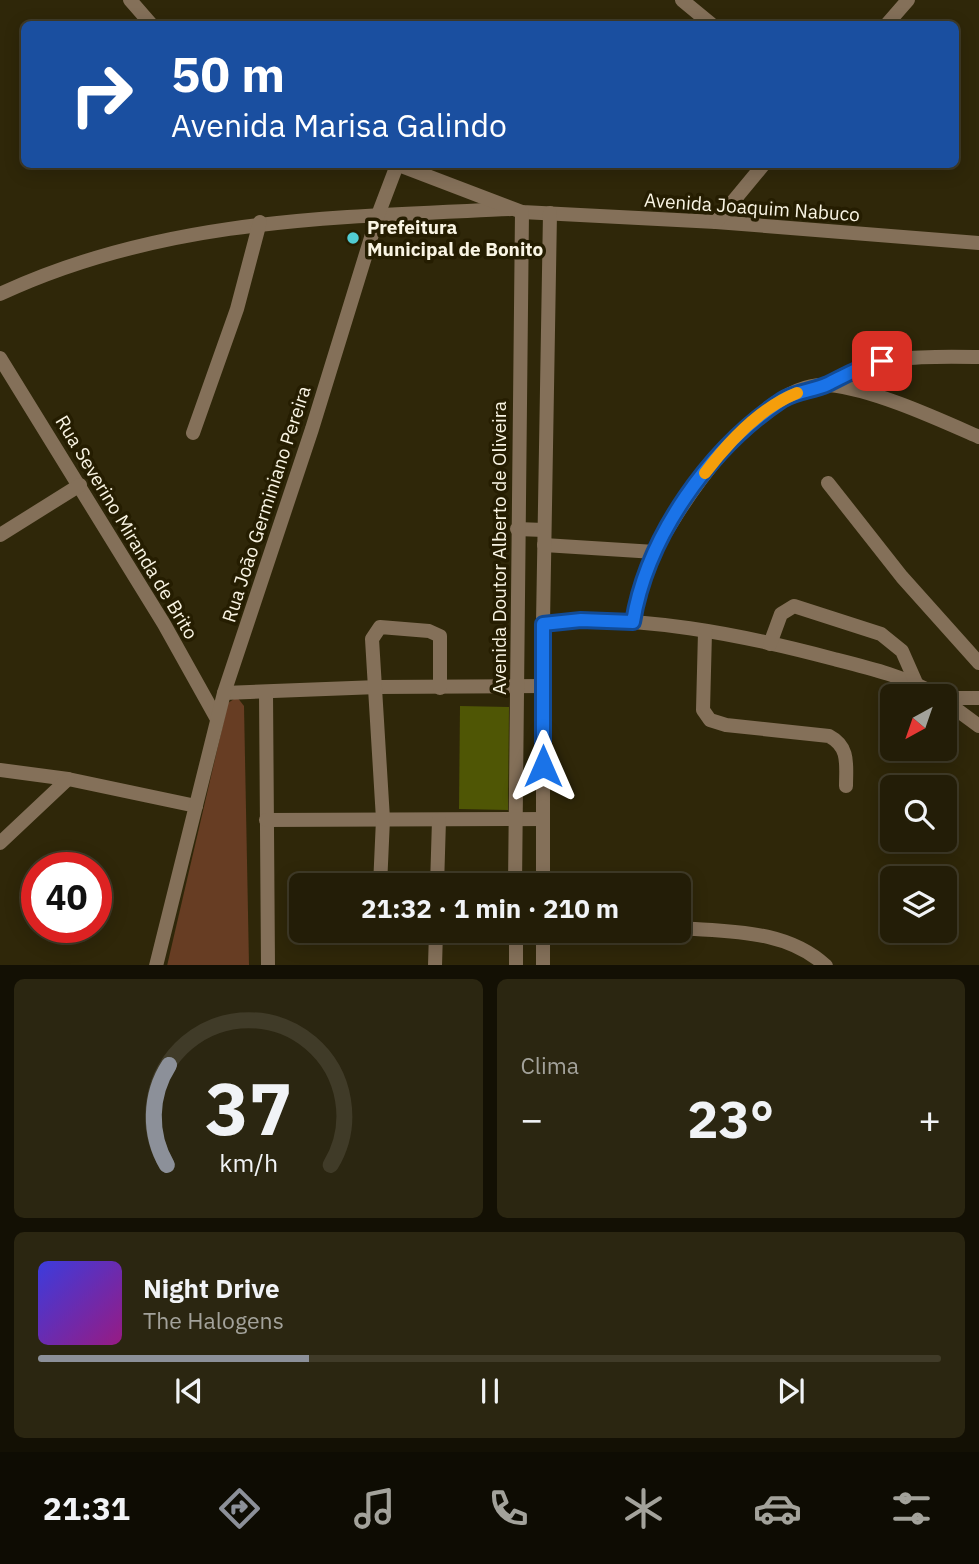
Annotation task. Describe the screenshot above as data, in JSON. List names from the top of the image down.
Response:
{
  "streets": {
    "street": [
      "Avenida Joaquim Nabuco",
      "Rua João Germiniano Pereira",
      "Rua Severino Miranda de Brito",
      "Avenida Doutor Alberto de Oliveira"
    ]
  },
  "crossings": [
    ["Avenida Joaquim Nabuco", "Rua João Germiniano Pereira"],
    ["Avenida Joaquim Nabuco", "Avenida Doutor Alberto de Oliveira"],
    ["Rua João Germiniano Pereira", "Rua Severino Miranda de Brito"]
  ],
  "places": ["Prefeitura Municipal de Bonito"],
  "north": "bottom left",
  "page": {
    "turn": ["50 m", "Avenida Marisa Galindo"],
    "limit": "40",
    "trip": "21:32 · 1 min · 210 m",
    "tile": "Clima",
    "heat": ["−", "23°", "+"],
    "song": ["Night Drive", "The Halogens"],
    "tabs": "21:31",
    "gauge": ["37", "km/h"]
  }
}
